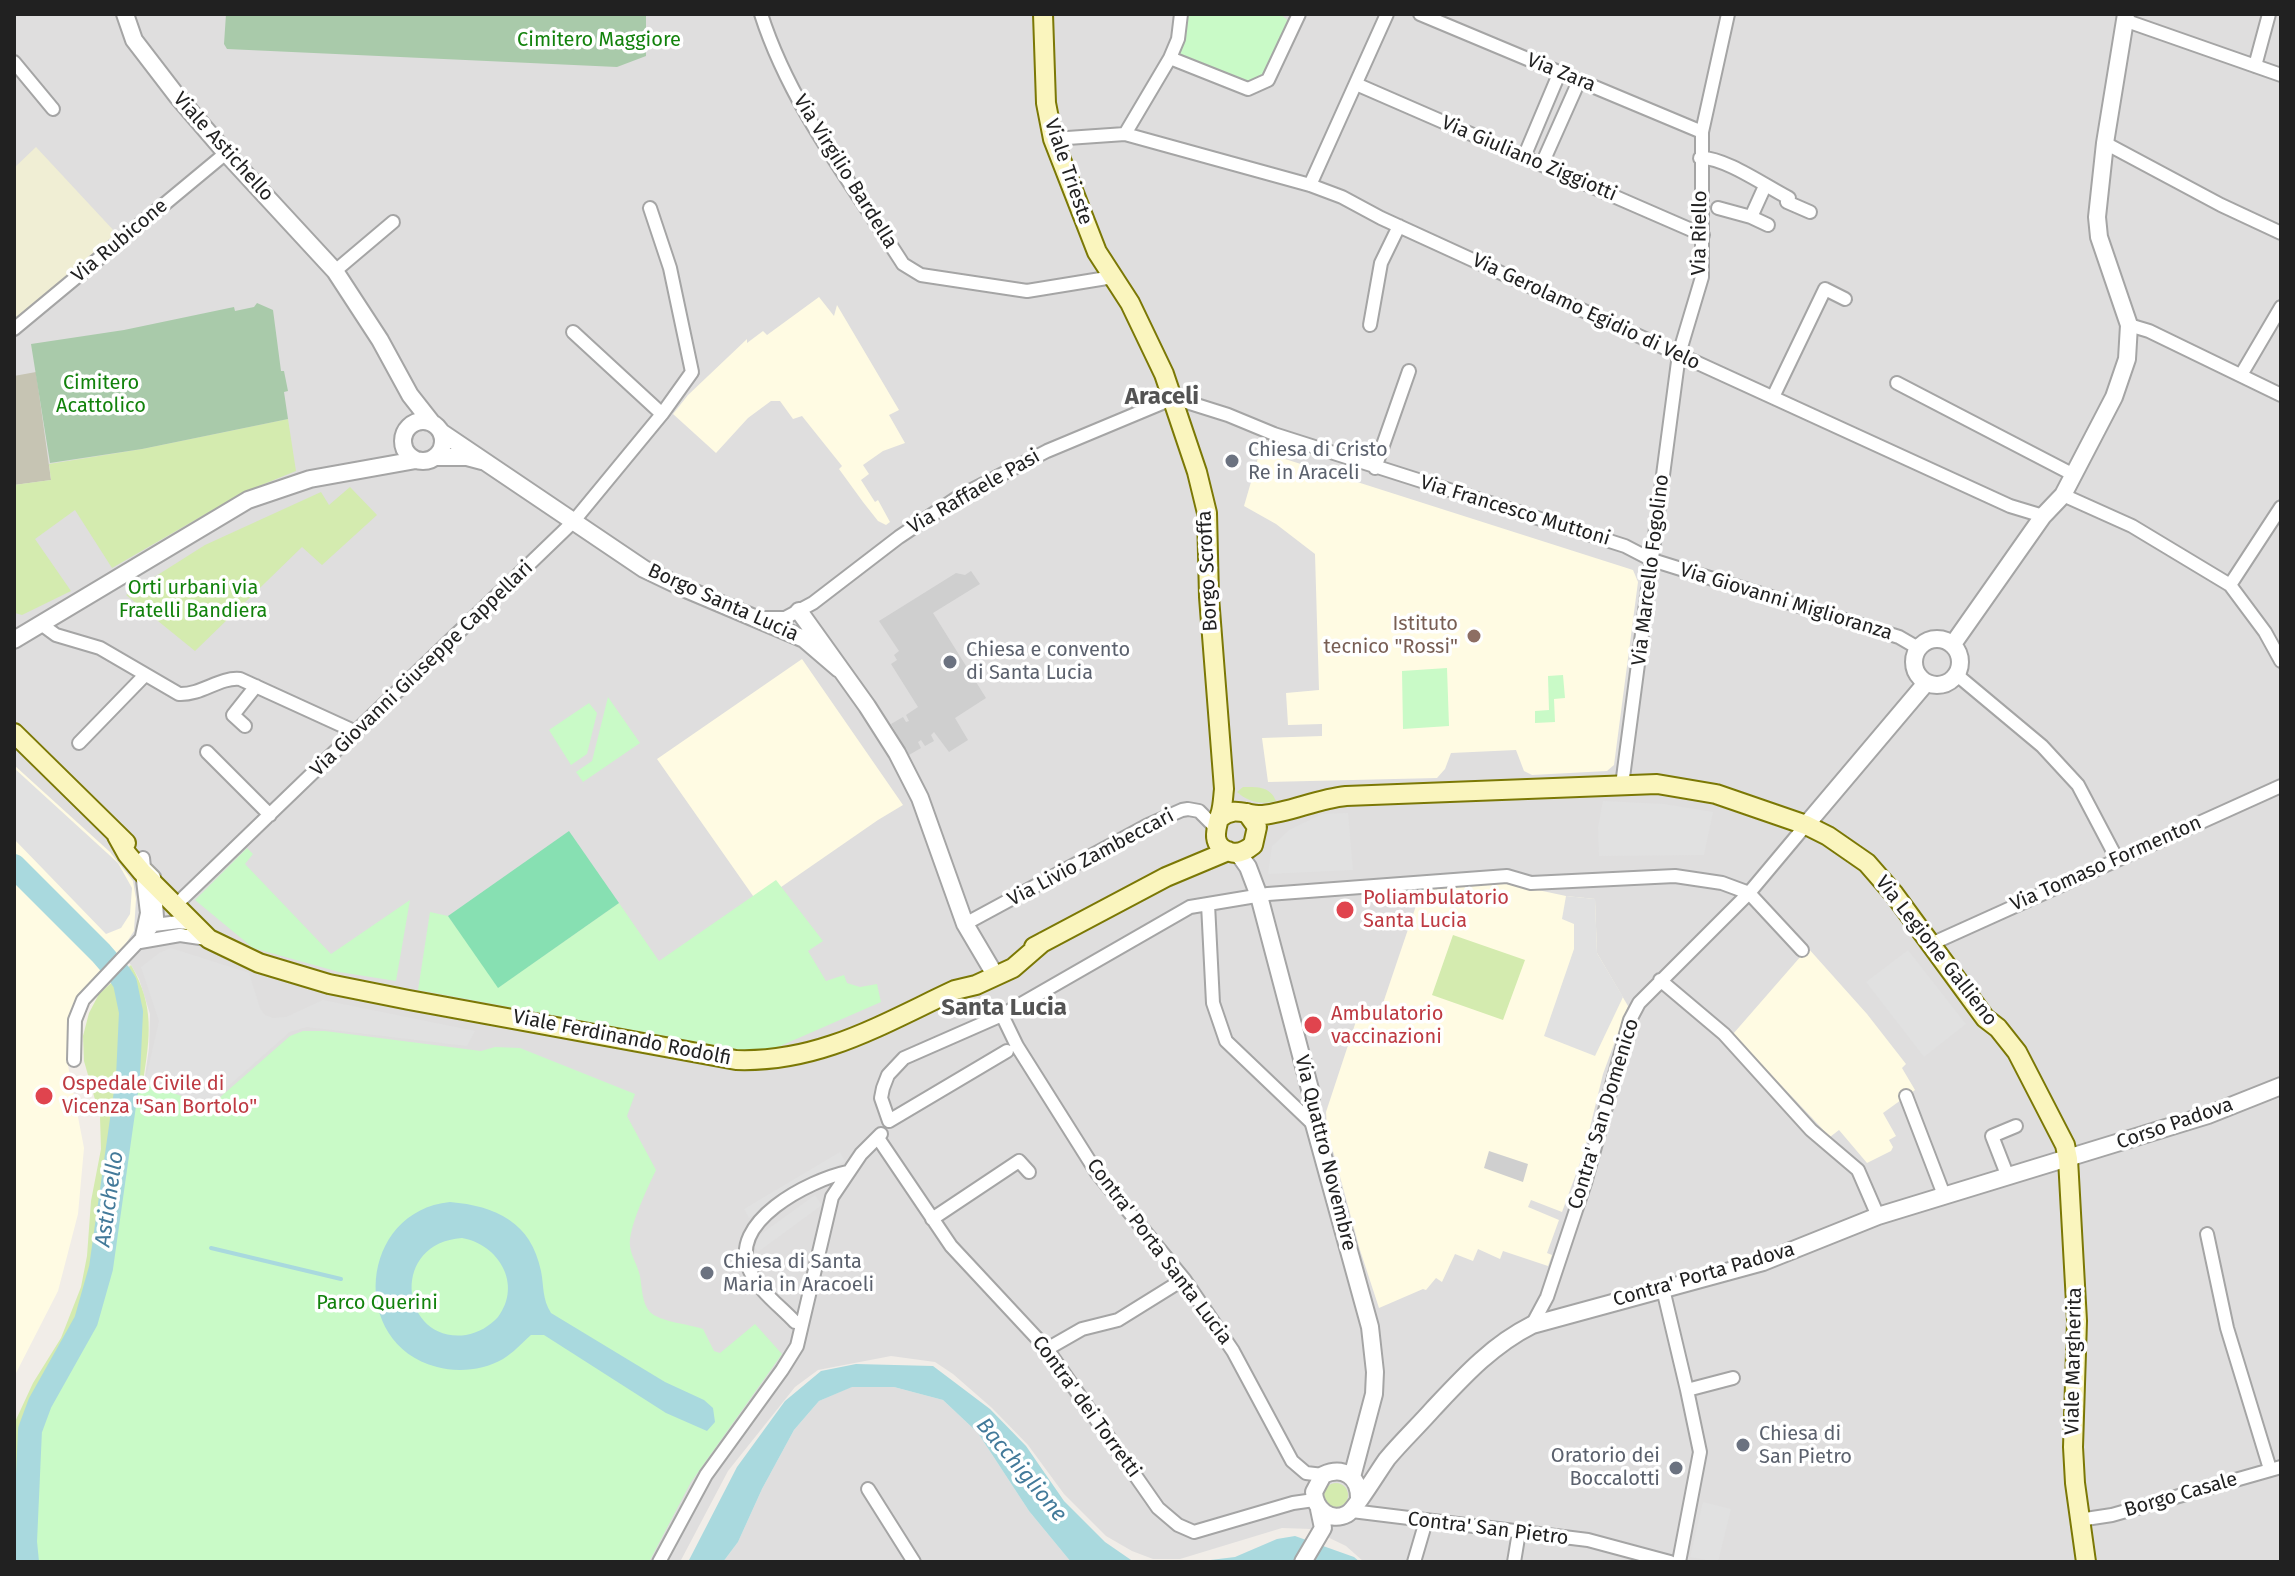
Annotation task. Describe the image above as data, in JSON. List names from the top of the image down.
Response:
{
  "streets": {
    "main road": [
      "Viale Trieste",
      "Borgo Scroffa",
      "Via Legione Gallieno",
      "Viale Ferdinando Rodolfi",
      "Viale Margherita"
    ],
    "street": [
      "Via Zara",
      "Viale Astichello",
      "Via Giuliano Ziggiotti",
      "Via Virgilio Bardella",
      "Via Riello",
      "Via Rubicone",
      "Via Gerolamo Egidio di Velo",
      "Via Raffaele Pasi",
      "Via Francesco Muttoni",
      "Via Marcello Fogolino",
      "Via Giovanni Miglioranza",
      "Borgo Santa Lucia",
      "Via Giovanni Giuseppe Cappellari",
      "Via Livio Zambeccari",
      "Via Tomaso Formenton",
      "Contra' San Domenico",
      "Corso Padova",
      "Via Quattro Novembre",
      "Contra' Porta Santa Lucia",
      "Contra' Porta Padova",
      "Contra' dei Torretti",
      "Borgo Casale",
      "Contra' San Pietro"
    ]
  },
  "crossings": [
    ["Via Zara", "Via Riello"],
    ["Viale Astichello", "Via Rubicone"],
    ["Viale Astichello", "Borgo Santa Lucia"],
    ["Via Giuliano Ziggiotti", "Via Riello"],
    ["Via Virgilio Bardella", "Viale Trieste"],
    ["Via Virgilio Bardella", "Borgo Scroffa"],
    ["Viale Trieste", "Via Gerolamo Egidio di Velo"],
    ["Viale Trieste", "Borgo Scroffa"],
    ["Via Riello", "Via Gerolamo Egidio di Velo"],
    ["Via Riello", "Via Marcello Fogolino"],
    ["Via Gerolamo Egidio di Velo", "Via Marcello Fogolino"],
    ["Via Raffaele Pasi", "Via Francesco Muttoni"],
    ["Via Raffaele Pasi", "Borgo Scroffa"],
    ["Via Raffaele Pasi", "Borgo Santa Lucia"],
    ["Via Francesco Muttoni", "Via Marcello Fogolino"],
    ["Via Francesco Muttoni", "Borgo Scroffa"],
    ["Via Francesco Muttoni", "Via Giovanni Miglioranza"],
    ["Via Marcello Fogolino", "Via Giovanni Miglioranza"],
    ["Via Marcello Fogolino", "Via Legione Gallieno"],
    ["Borgo Scroffa", "Via Livio Zambeccari"],
    ["Borgo Scroffa", "Via Legione Gallieno"],
    ["Borgo Scroffa", "Via Quattro Novembre"],
    ["Borgo Santa Lucia", "Via Giovanni Giuseppe Cappellari"],
    ["Borgo Santa Lucia", "Via Livio Zambeccari"],
    ["Via Giovanni Giuseppe Cappellari", "Viale Ferdinando Rodolfi"],
    ["Via Livio Zambeccari", "Via Legione Gallieno"],
    ["Via Livio Zambeccari", "Via Quattro Novembre"],
    ["Via Tomaso Formenton", "Via Legione Gallieno"],
    ["Via Legione Gallieno", "Contra' San Domenico"],
    ["Via Legione Gallieno", "Corso Padova"],
    ["Via Legione Gallieno", "Via Quattro Novembre"],
    ["Via Legione Gallieno", "Contra' Porta Padova"],
    ["Via Legione Gallieno", "Viale Margherita"],
    ["Contra' San Domenico", "Contra' Porta Padova"],
    ["Corso Padova", "Contra' Porta Padova"],
    ["Corso Padova", "Viale Margherita"],
    ["Via Quattro Novembre", "Contra' Porta Santa Lucia"],
    ["Via Quattro Novembre", "Contra' Porta Padova"],
    ["Via Quattro Novembre", "Contra' San Pietro"],
    ["Contra' Porta Padova", "Viale Margherita"],
    ["Contra' Porta Padova", "Contra' dei Torretti"],
    ["Contra' Porta Padova", "Contra' San Pietro"],
    ["Viale Margherita", "Borgo Casale"]
  ],
  "districts": ["Araceli", "Santa Lucia"],
  "water": ["Astichello", "Bacchiglione"],
  "parks": [
    "Cimitero Maggiore",
    "Cimitero Acattolico",
    "Orti urbani via Fratelli Bandiera",
    "Parco Querini"
  ],
  "places": [
    "Chiesa di Cristo Re in Araceli",
    "Istituto tecnico \"Rossi\"",
    "Chiesa e convento di Santa Lucia",
    "Poliambulatorio Santa Lucia",
    "Ambulatorio vaccinazioni",
    "Ospedale Civile di Vicenza \"San Bortolo\"",
    "Chiesa di Santa Maria in Aracoeli",
    "Chiesa di San Pietro",
    "Oratorio dei Boccalotti"
  ]
}
